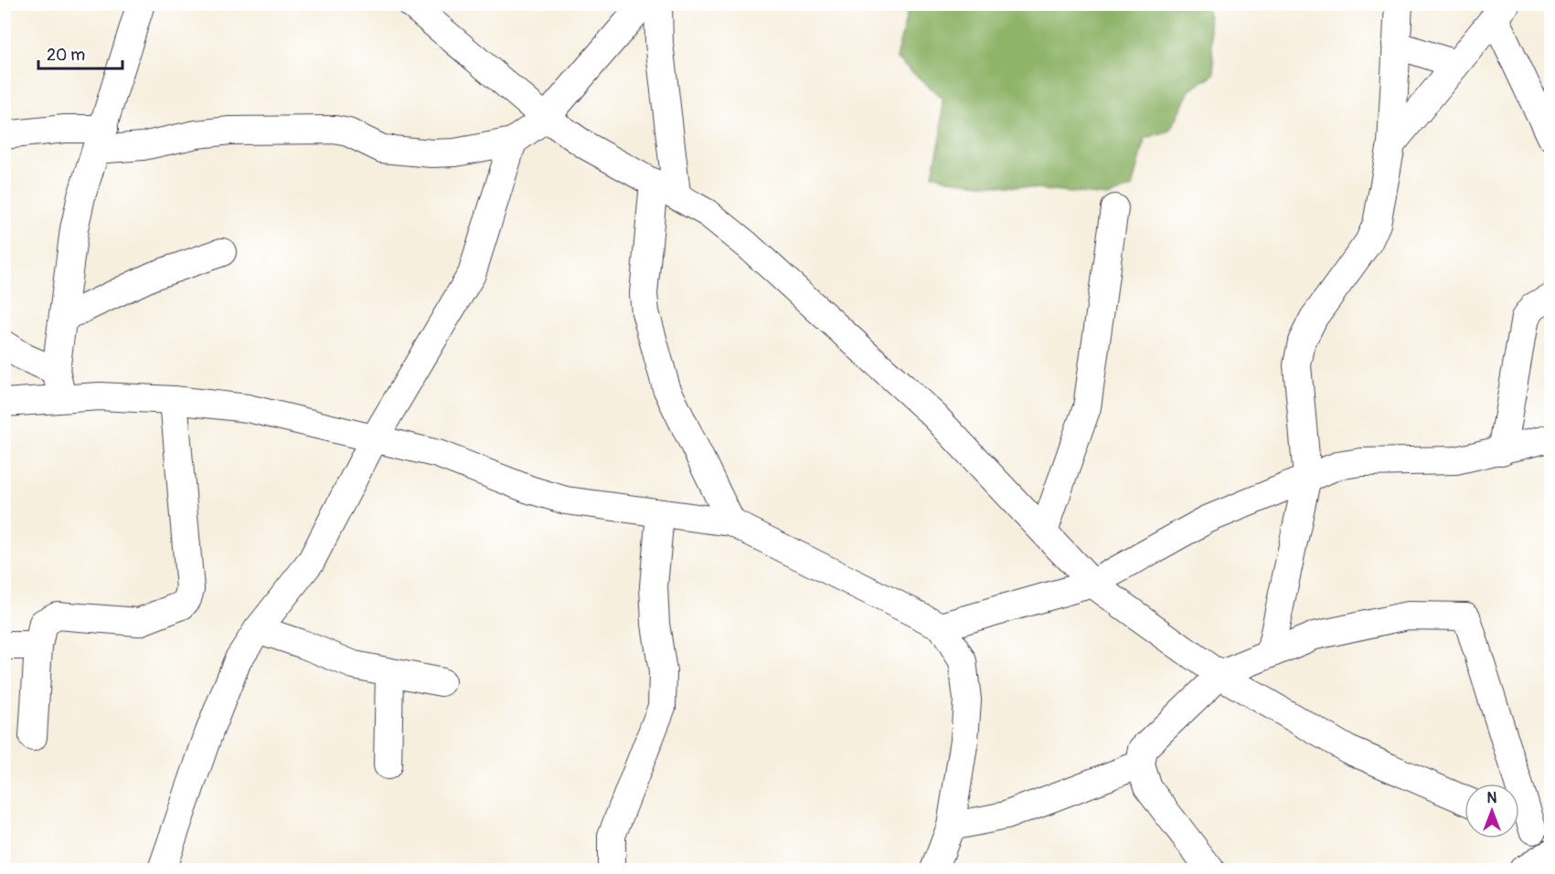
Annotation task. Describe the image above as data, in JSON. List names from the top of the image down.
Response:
{
  "scale_bar": "20 m",
  "north": "top"
}
